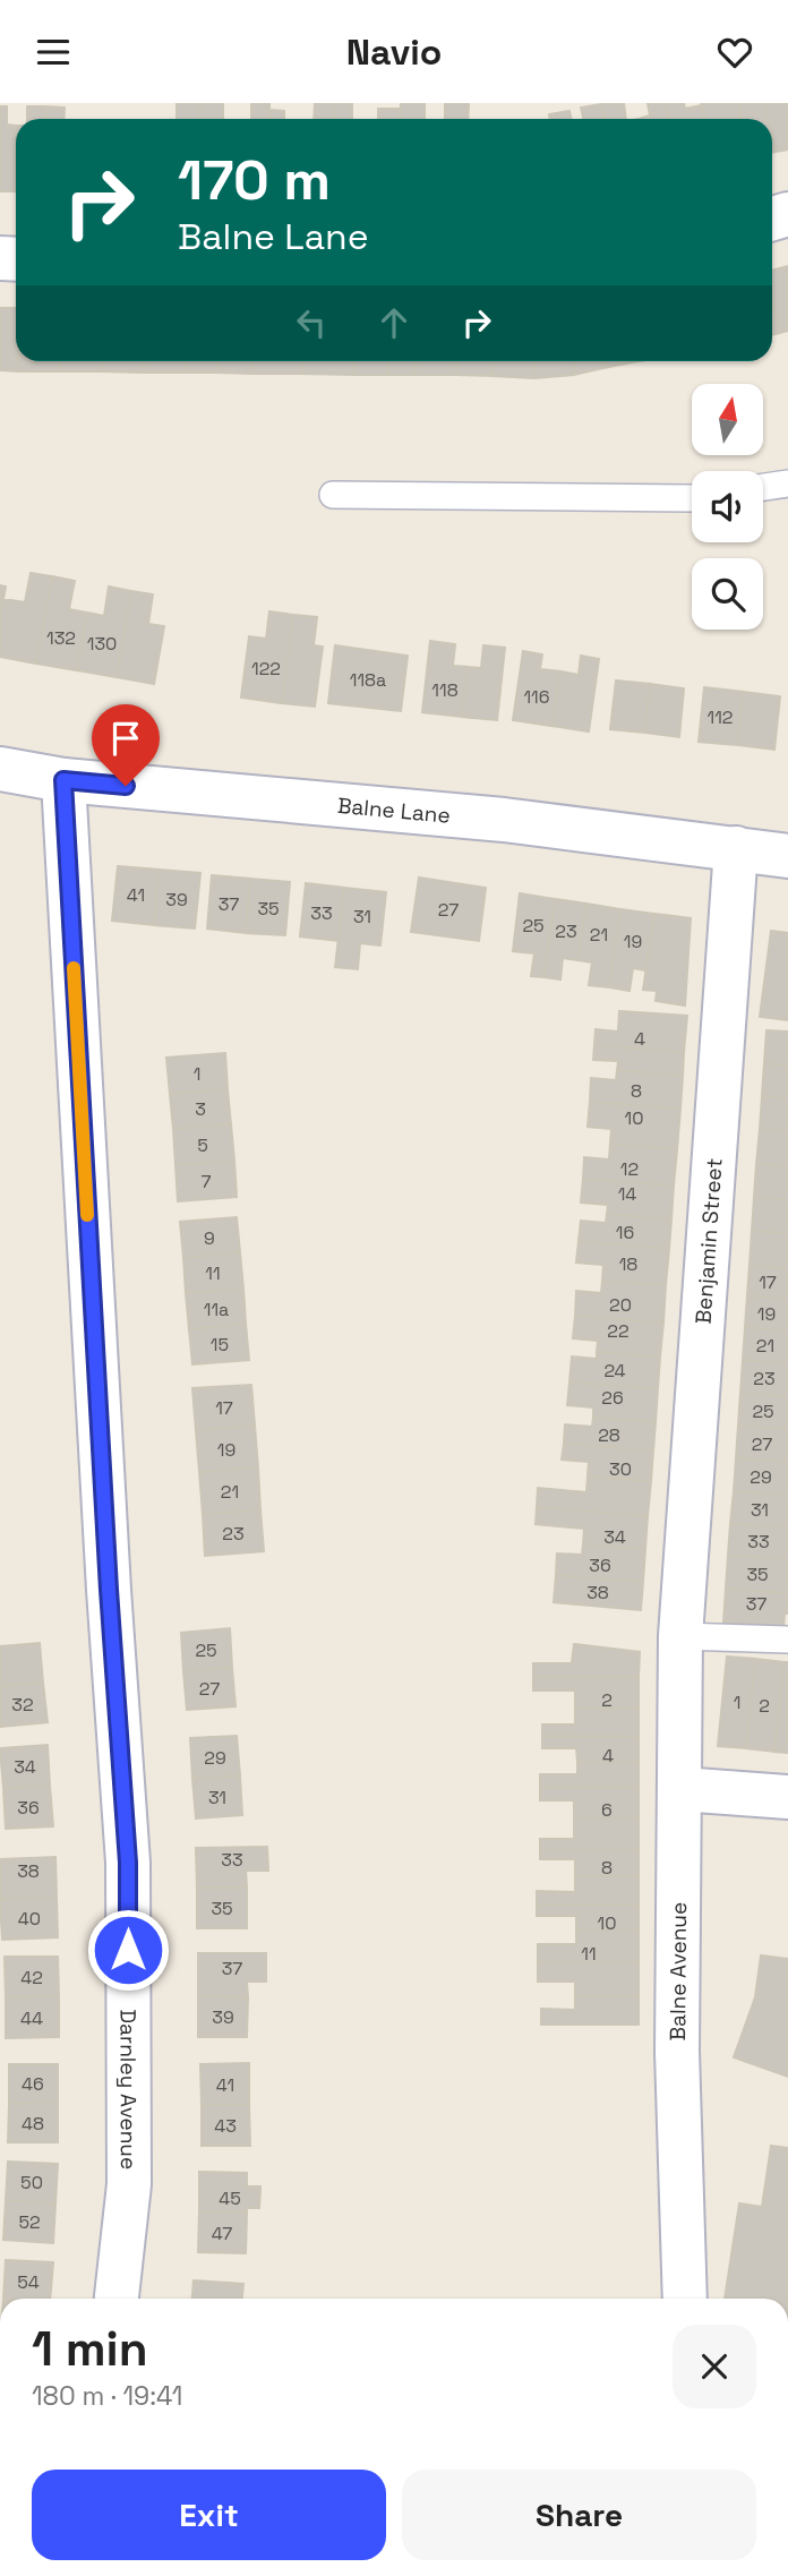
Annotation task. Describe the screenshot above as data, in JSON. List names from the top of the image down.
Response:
{
  "streets": {
    "street": [
      "Balne Lane",
      "Benjamin Street",
      "Balne Avenue",
      "Darnley Avenue"
    ]
  },
  "crossings": [
    ["Balne Lane", "Benjamin Street"],
    ["Balne Lane", "Darnley Avenue"],
    ["Benjamin Street", "Balne Avenue"]
  ],
  "house_numbers": [
    "132",
    "130",
    "122",
    "118a",
    "118",
    "116",
    "112",
    "41",
    "39",
    "37",
    "35",
    "27",
    "33",
    "31",
    "25",
    "23",
    "21",
    "19",
    "4",
    "1",
    "8",
    "3",
    "10",
    "5",
    "12",
    "7",
    "14",
    "16",
    "9",
    "18",
    "11",
    "17",
    "20",
    "11a",
    "19",
    "22",
    "15",
    "21",
    "24",
    "23",
    "26",
    "17",
    "25",
    "28",
    "27",
    "19",
    "30",
    "29",
    "21",
    "31",
    "23",
    "34",
    "33",
    "36",
    "35",
    "38",
    "37",
    "25",
    "27",
    "2",
    "1",
    "32",
    "2",
    "4",
    "29",
    "34",
    "31",
    "36",
    "6",
    "33",
    "8",
    "38",
    "35",
    "40",
    "10",
    "11",
    "37",
    "42",
    "39",
    "44",
    "46",
    "41",
    "48",
    "43",
    "50",
    "45",
    "52",
    "47",
    "54"
  ],
  "north": "top",
  "page": {
    "header": "Navio",
    "turn": ["170 m", "Balne Lane"],
    "heading": ["1 min", "180 m · 19:41"],
    "buttons": ["Exit", "Share"]
  }
}
